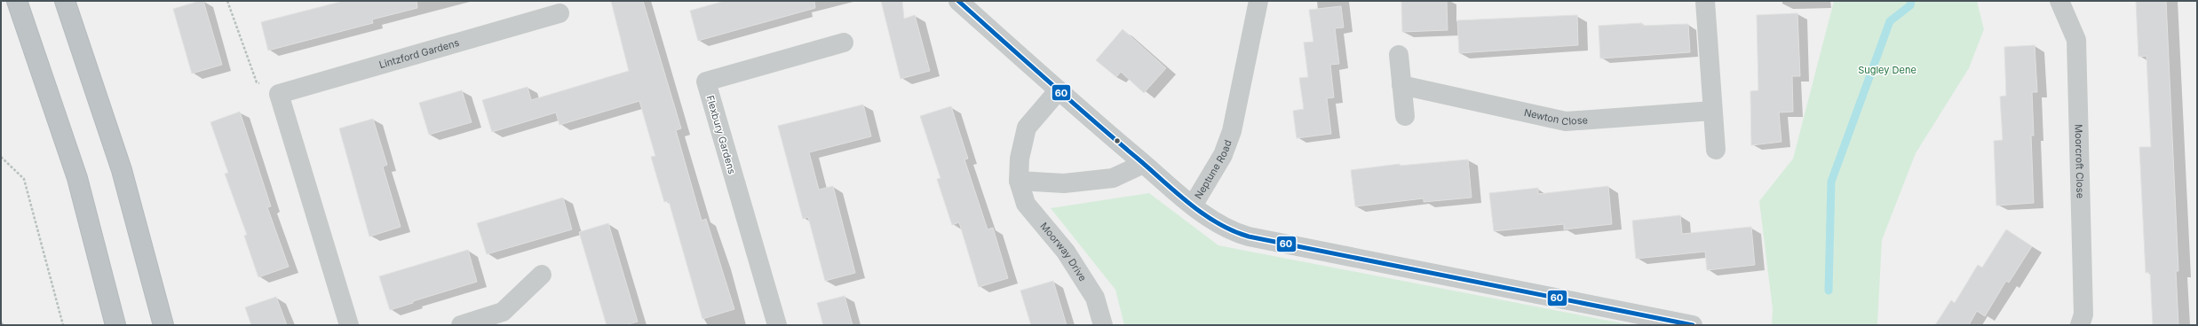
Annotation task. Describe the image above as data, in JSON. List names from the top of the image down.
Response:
{
  "streets": {
    "street": [
      "Lintzford Gardens",
      "Newton Close",
      "Flexbury Gardens",
      "Moorcroft Close",
      "Neptune Road",
      "Moorway Drive"
    ]
  },
  "parks": ["Sugley Dene"],
  "lines": ["transit line 60"]
}
